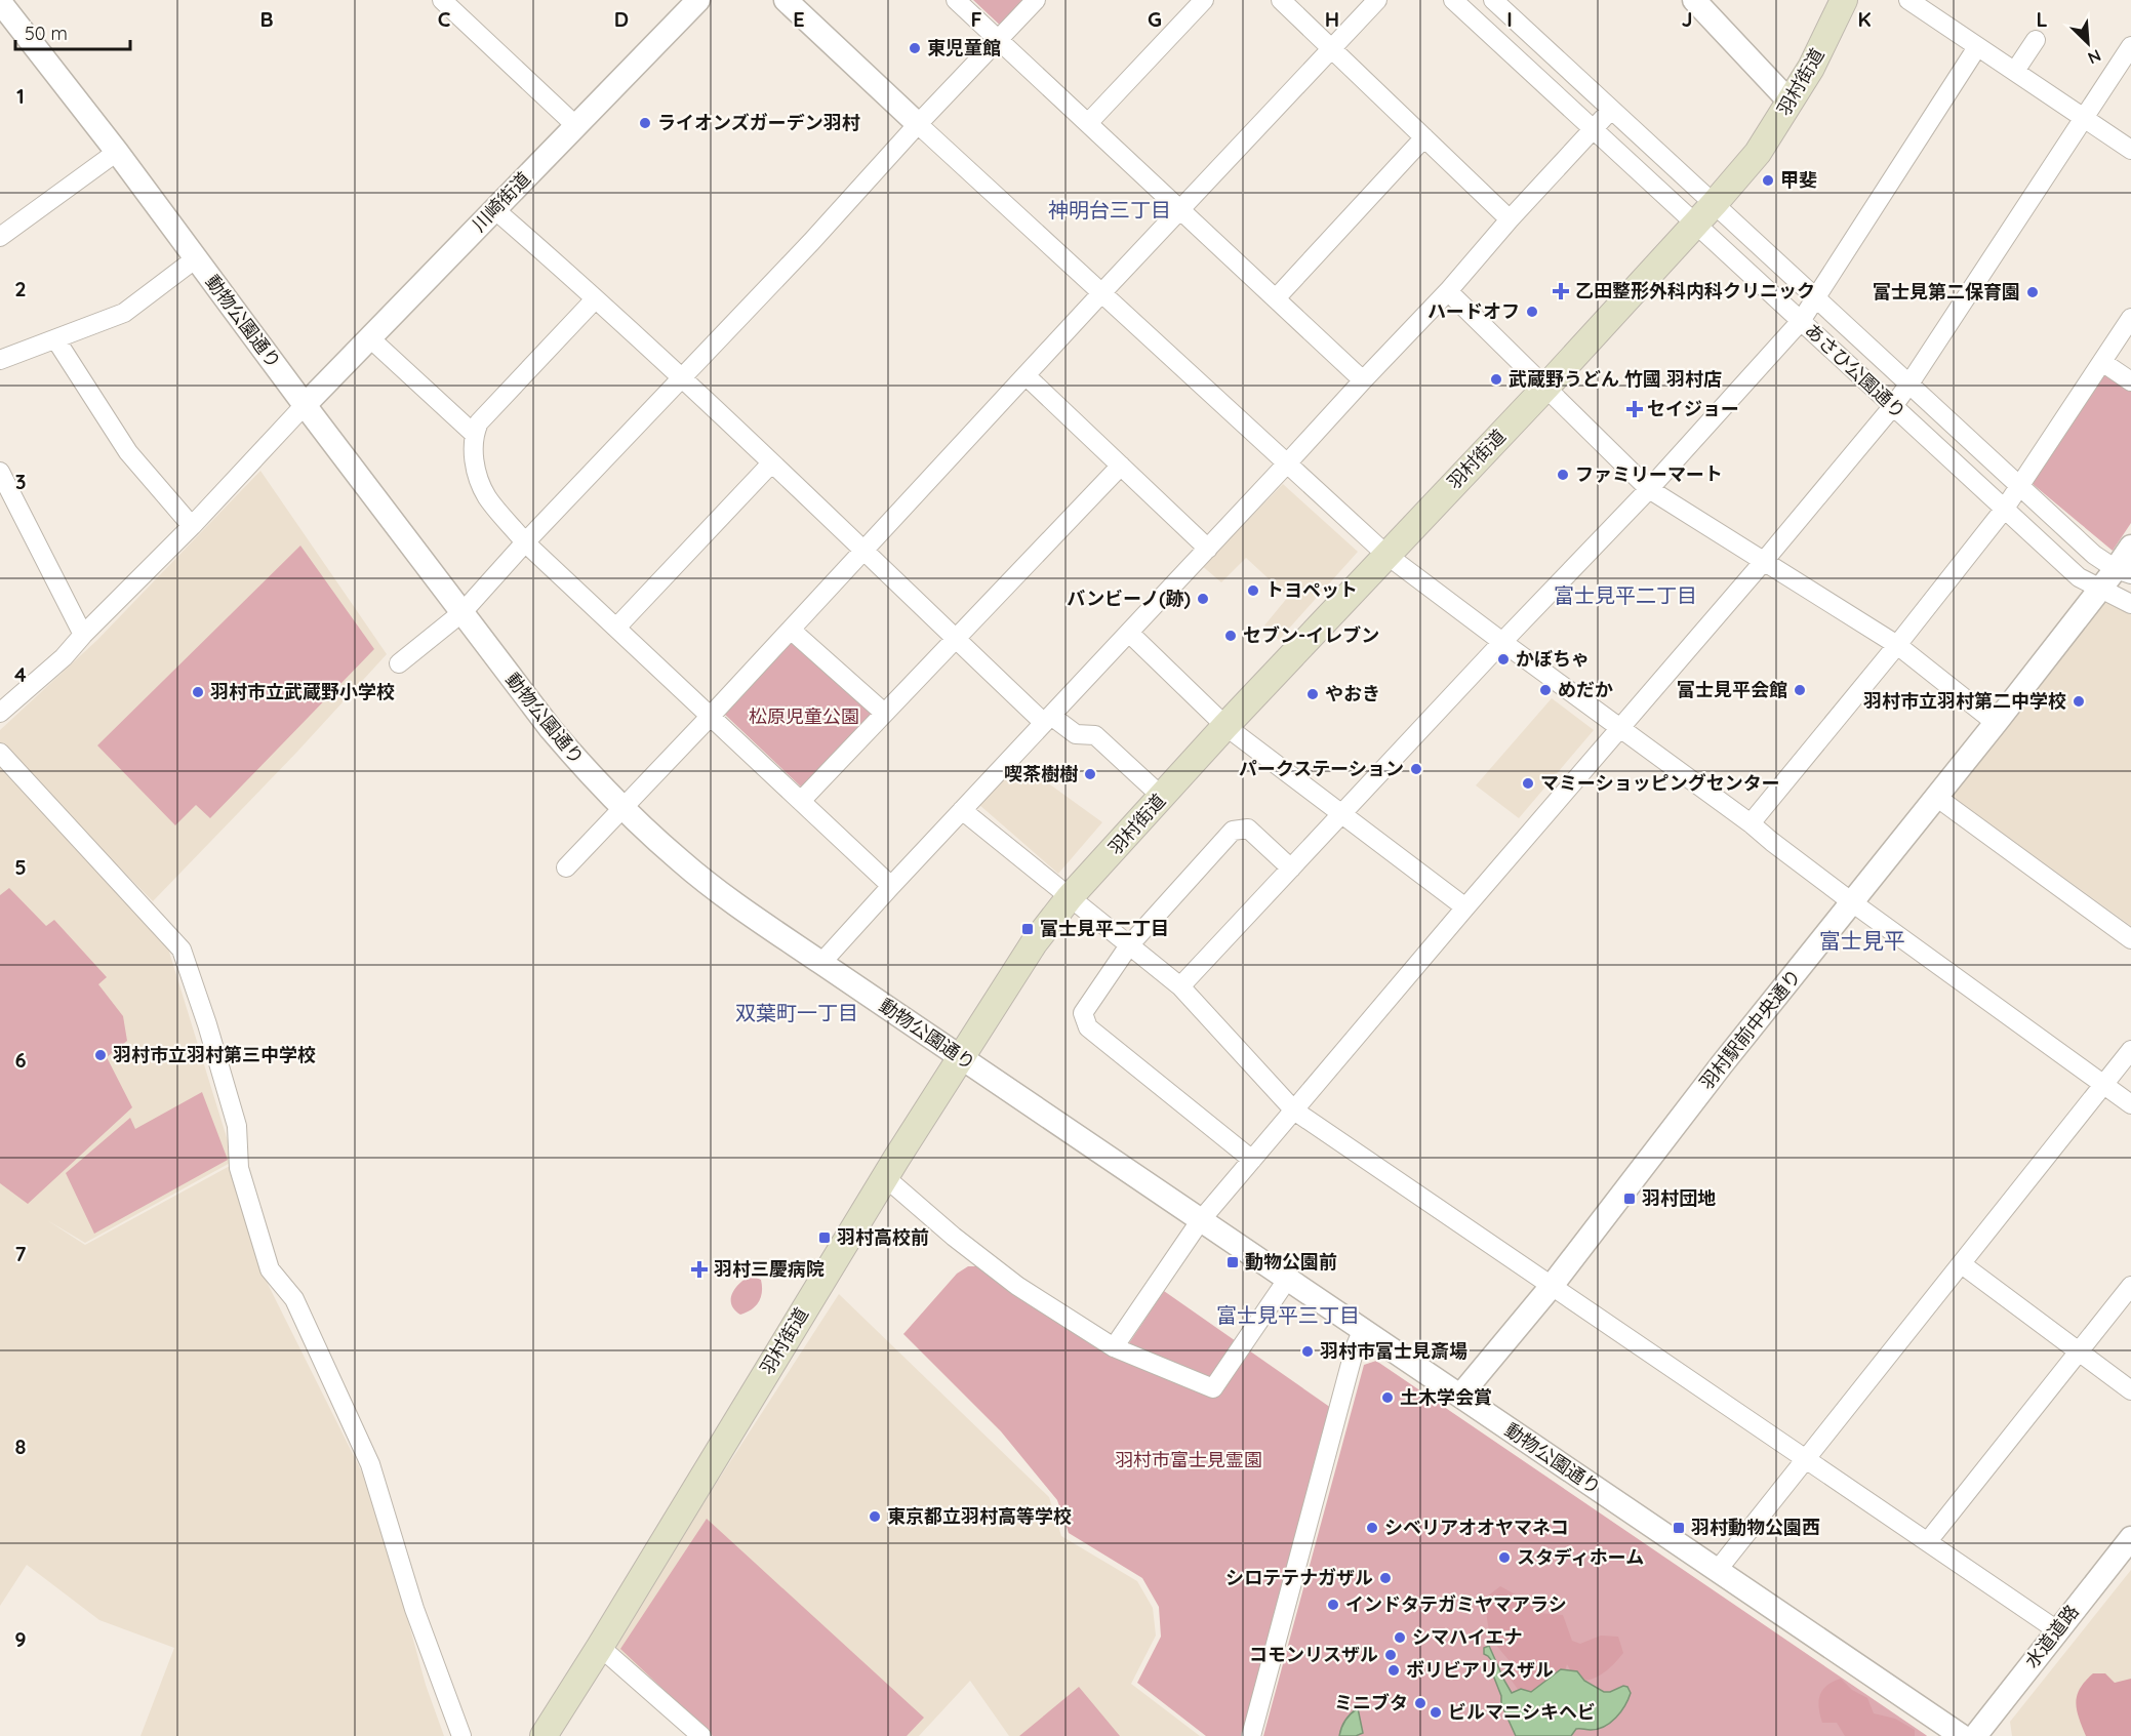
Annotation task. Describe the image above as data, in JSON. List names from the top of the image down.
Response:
{
  "streets": {
    "main road": ["羽村街道"],
    "street": [
      "川崎街道",
      "動物公園通り",
      "あさひ公園通り",
      "羽村駅前中央通り",
      "水道道路"
    ]
  },
  "crossings": [
    ["羽村街道", "動物公園通り"],
    ["羽村街道", "あさひ公園通り"],
    ["川崎街道", "動物公園通り"],
    ["動物公園通り", "羽村駅前中央通り"],
    ["あさひ公園通り", "羽村駅前中央通り"]
  ],
  "districts": [
    "神明台三丁目",
    "富士見平二丁目",
    "富士見平",
    "双葉町一丁目",
    "富士見平三丁目"
  ],
  "parks": ["松原児童公園", "羽村市富士見霊園"],
  "places": {
    "other": [
      "東児童館",
      "ライオンズガーデン羽村",
      "甲斐",
      "富士見第二保育園",
      "ハードオフ",
      "武蔵野うどん 竹國 羽村店",
      "ファミリーマート",
      "トヨペット",
      "バンビーノ(跡)",
      "セブン-イレブン",
      "かぼちゃ",
      "めだか",
      "富士見平会館",
      "羽村市立武蔵野小学校",
      "やおき",
      "羽村市立羽村第二中学校",
      "パークステーション",
      "喫茶樹樹",
      "マミーショッピングセンター",
      "羽村市立羽村第三中学校",
      "羽村市富士見斎場",
      "土木学会賞",
      "東京都立羽村高等学校",
      "シベリアオオヤマネコ",
      "スタディホーム",
      "シロテテナガザル",
      "インドタテガミヤマアラシ",
      "シマハイエナ",
      "コモンリスザル",
      "ボリビアリスザル",
      "ミニブタ",
      "ビルマニシキヘビ"
    ],
    "health": ["乙田整形外科内科クリニック", "セイジョー", "羽村三慶病院"],
    "transit": [
      "富士見平二丁目",
      "羽村団地",
      "羽村高校前",
      "動物公園前",
      "羽村動物公園西"
    ]
  },
  "scale_bar": "50 m",
  "north": "bottom right",
  "grid": {
    "columns": [
      "B",
      "C",
      "D",
      "E",
      "F",
      "G",
      "H",
      "I",
      "J",
      "K",
      "L"
    ],
    "rows": [
      "1",
      "2",
      "3",
      "4",
      "5",
      "6",
      "7",
      "8",
      "9"
    ]
  }
}
